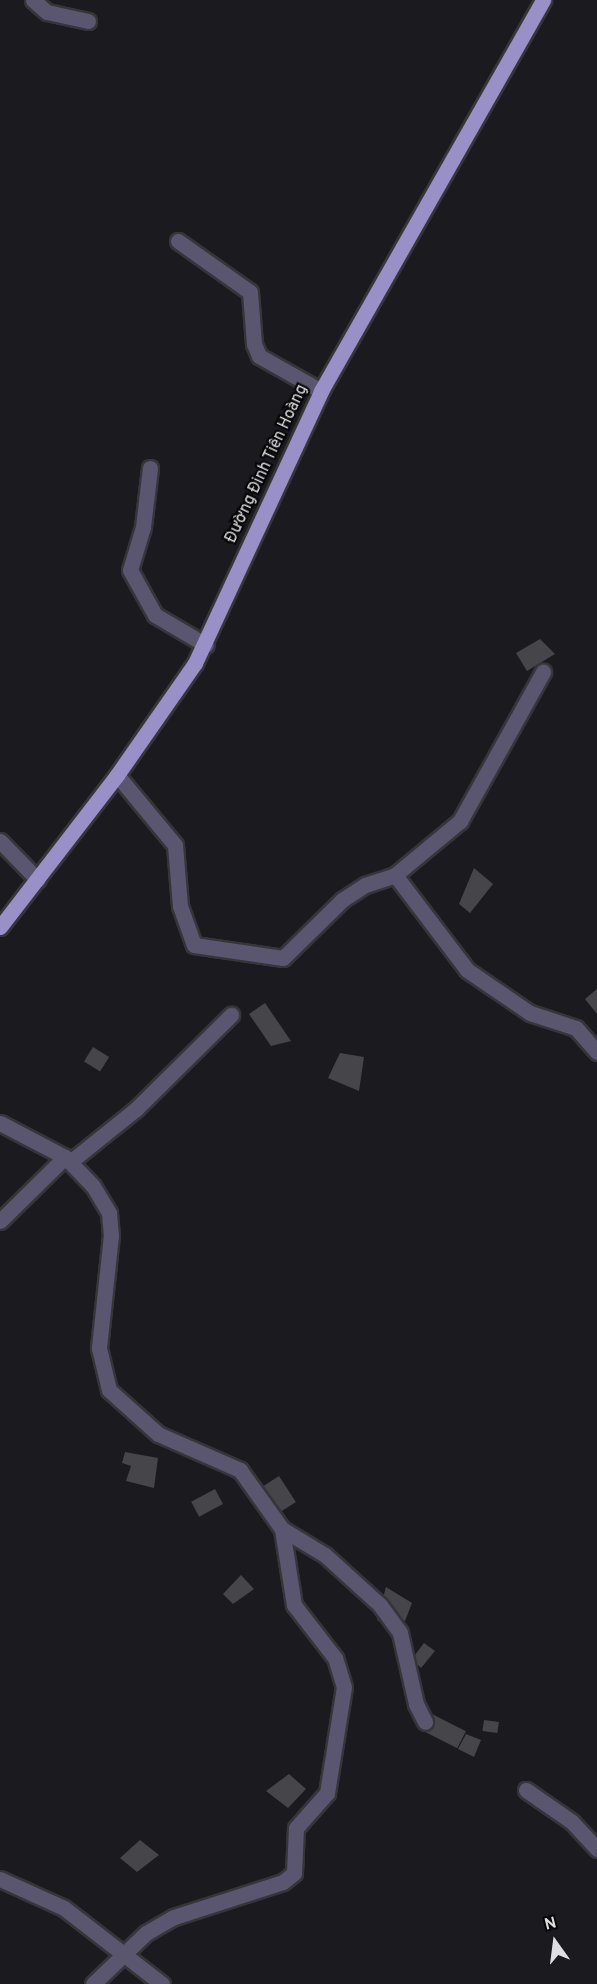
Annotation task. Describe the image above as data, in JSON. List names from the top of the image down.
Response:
{
  "streets": {
    "main road": ["Đường Đinh Tiên Hoàng"]
  },
  "north": "top"
}
